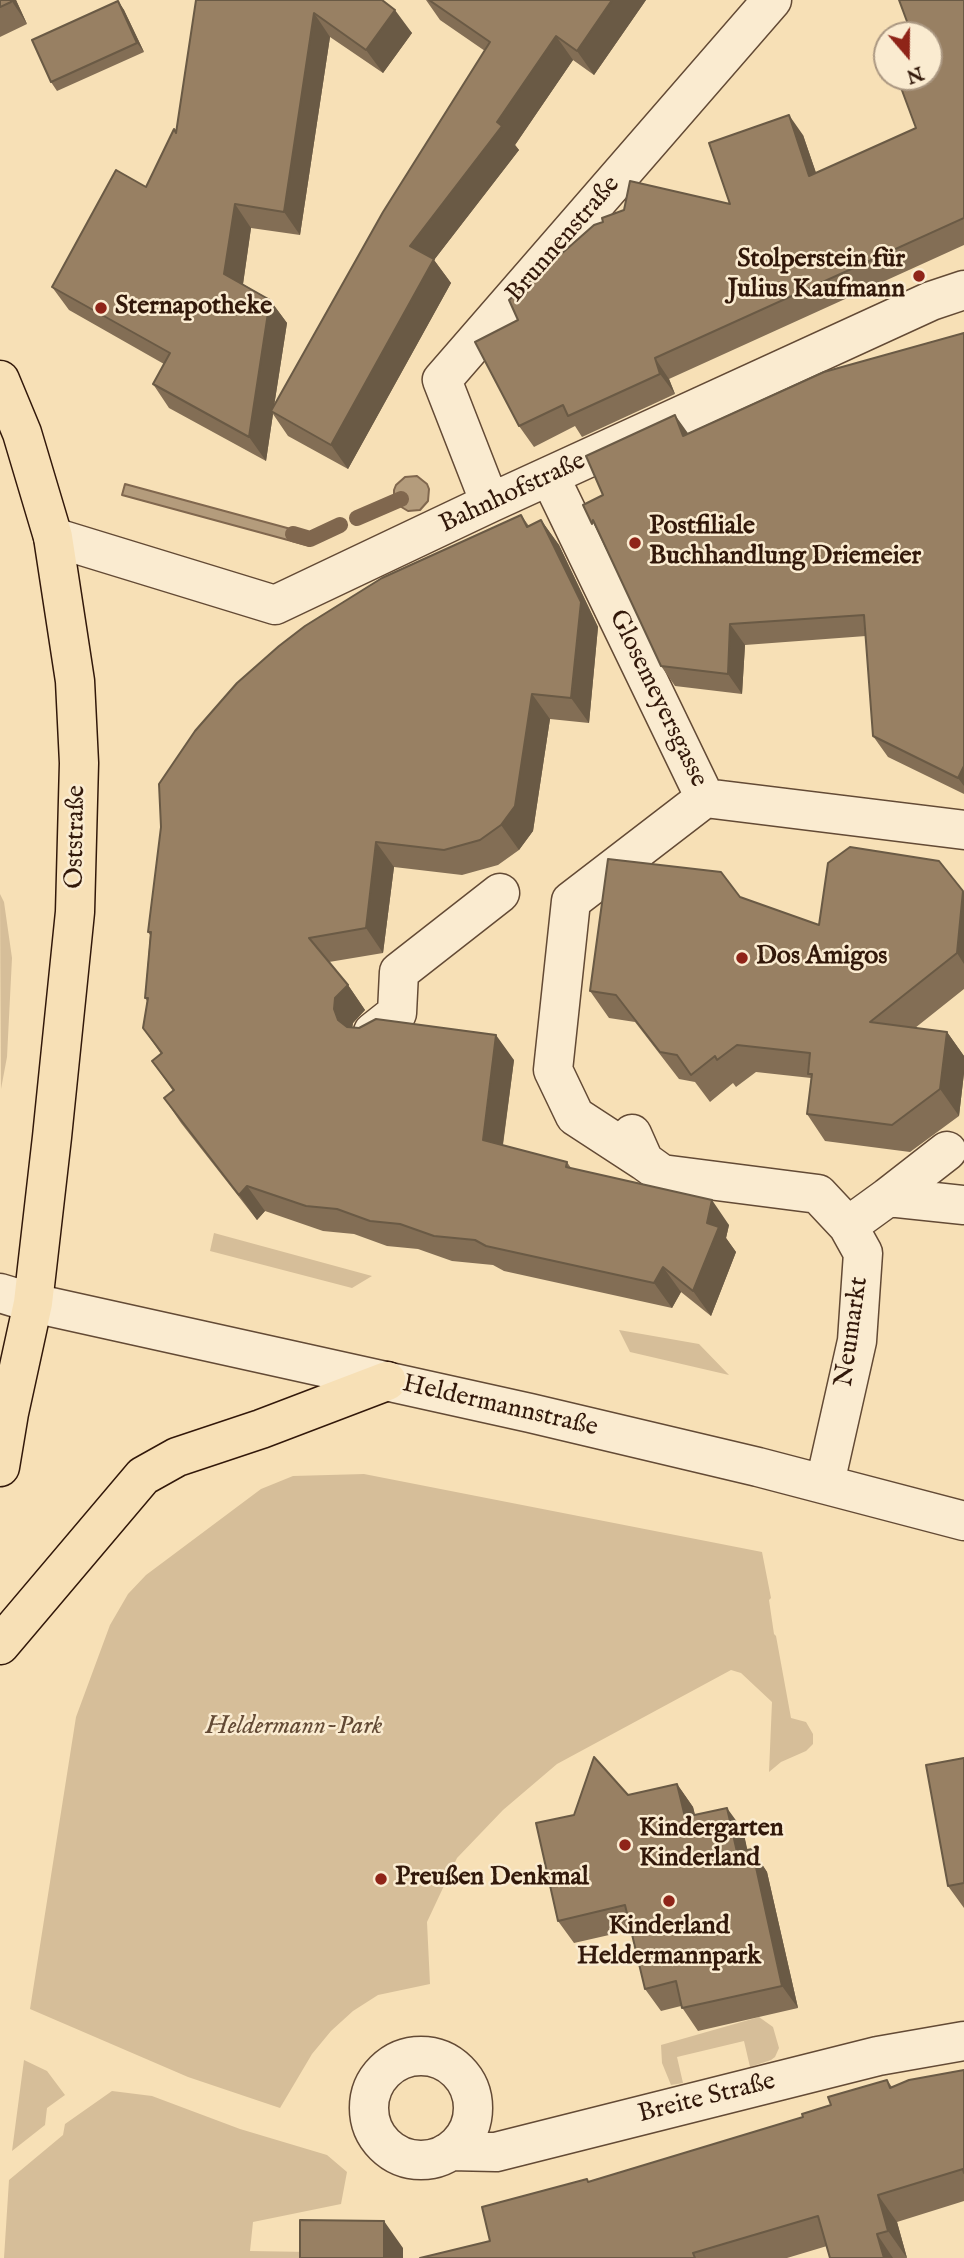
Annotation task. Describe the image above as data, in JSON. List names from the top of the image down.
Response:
{
  "streets": {
    "main road": ["Oststraße"],
    "street": [
      "Brunnenstraße",
      "Bahnhofstraße",
      "Glosemeyersgasse",
      "Neumarkt",
      "Heldermannstraße",
      "Breite Straße"
    ]
  },
  "crossings": [
    ["Brunnenstraße", "Bahnhofstraße"],
    ["Bahnhofstraße", "Glosemeyersgasse"],
    ["Bahnhofstraße", "Oststraße"],
    ["Glosemeyersgasse", "Neumarkt"],
    ["Oststraße", "Heldermannstraße"],
    ["Neumarkt", "Heldermannstraße"]
  ],
  "parks": ["Heldermann-Park"],
  "places": [
    "Stolperstein für Julius Kaufmann",
    "Sternapotheke",
    "Postfiliale Buchhandlung Driemeier",
    "Dos Amigos",
    "Kindergarten Kinderland",
    "Preußen Denkmal",
    "Kinderland Heldermannpark"
  ],
  "north": "bottom"
}
